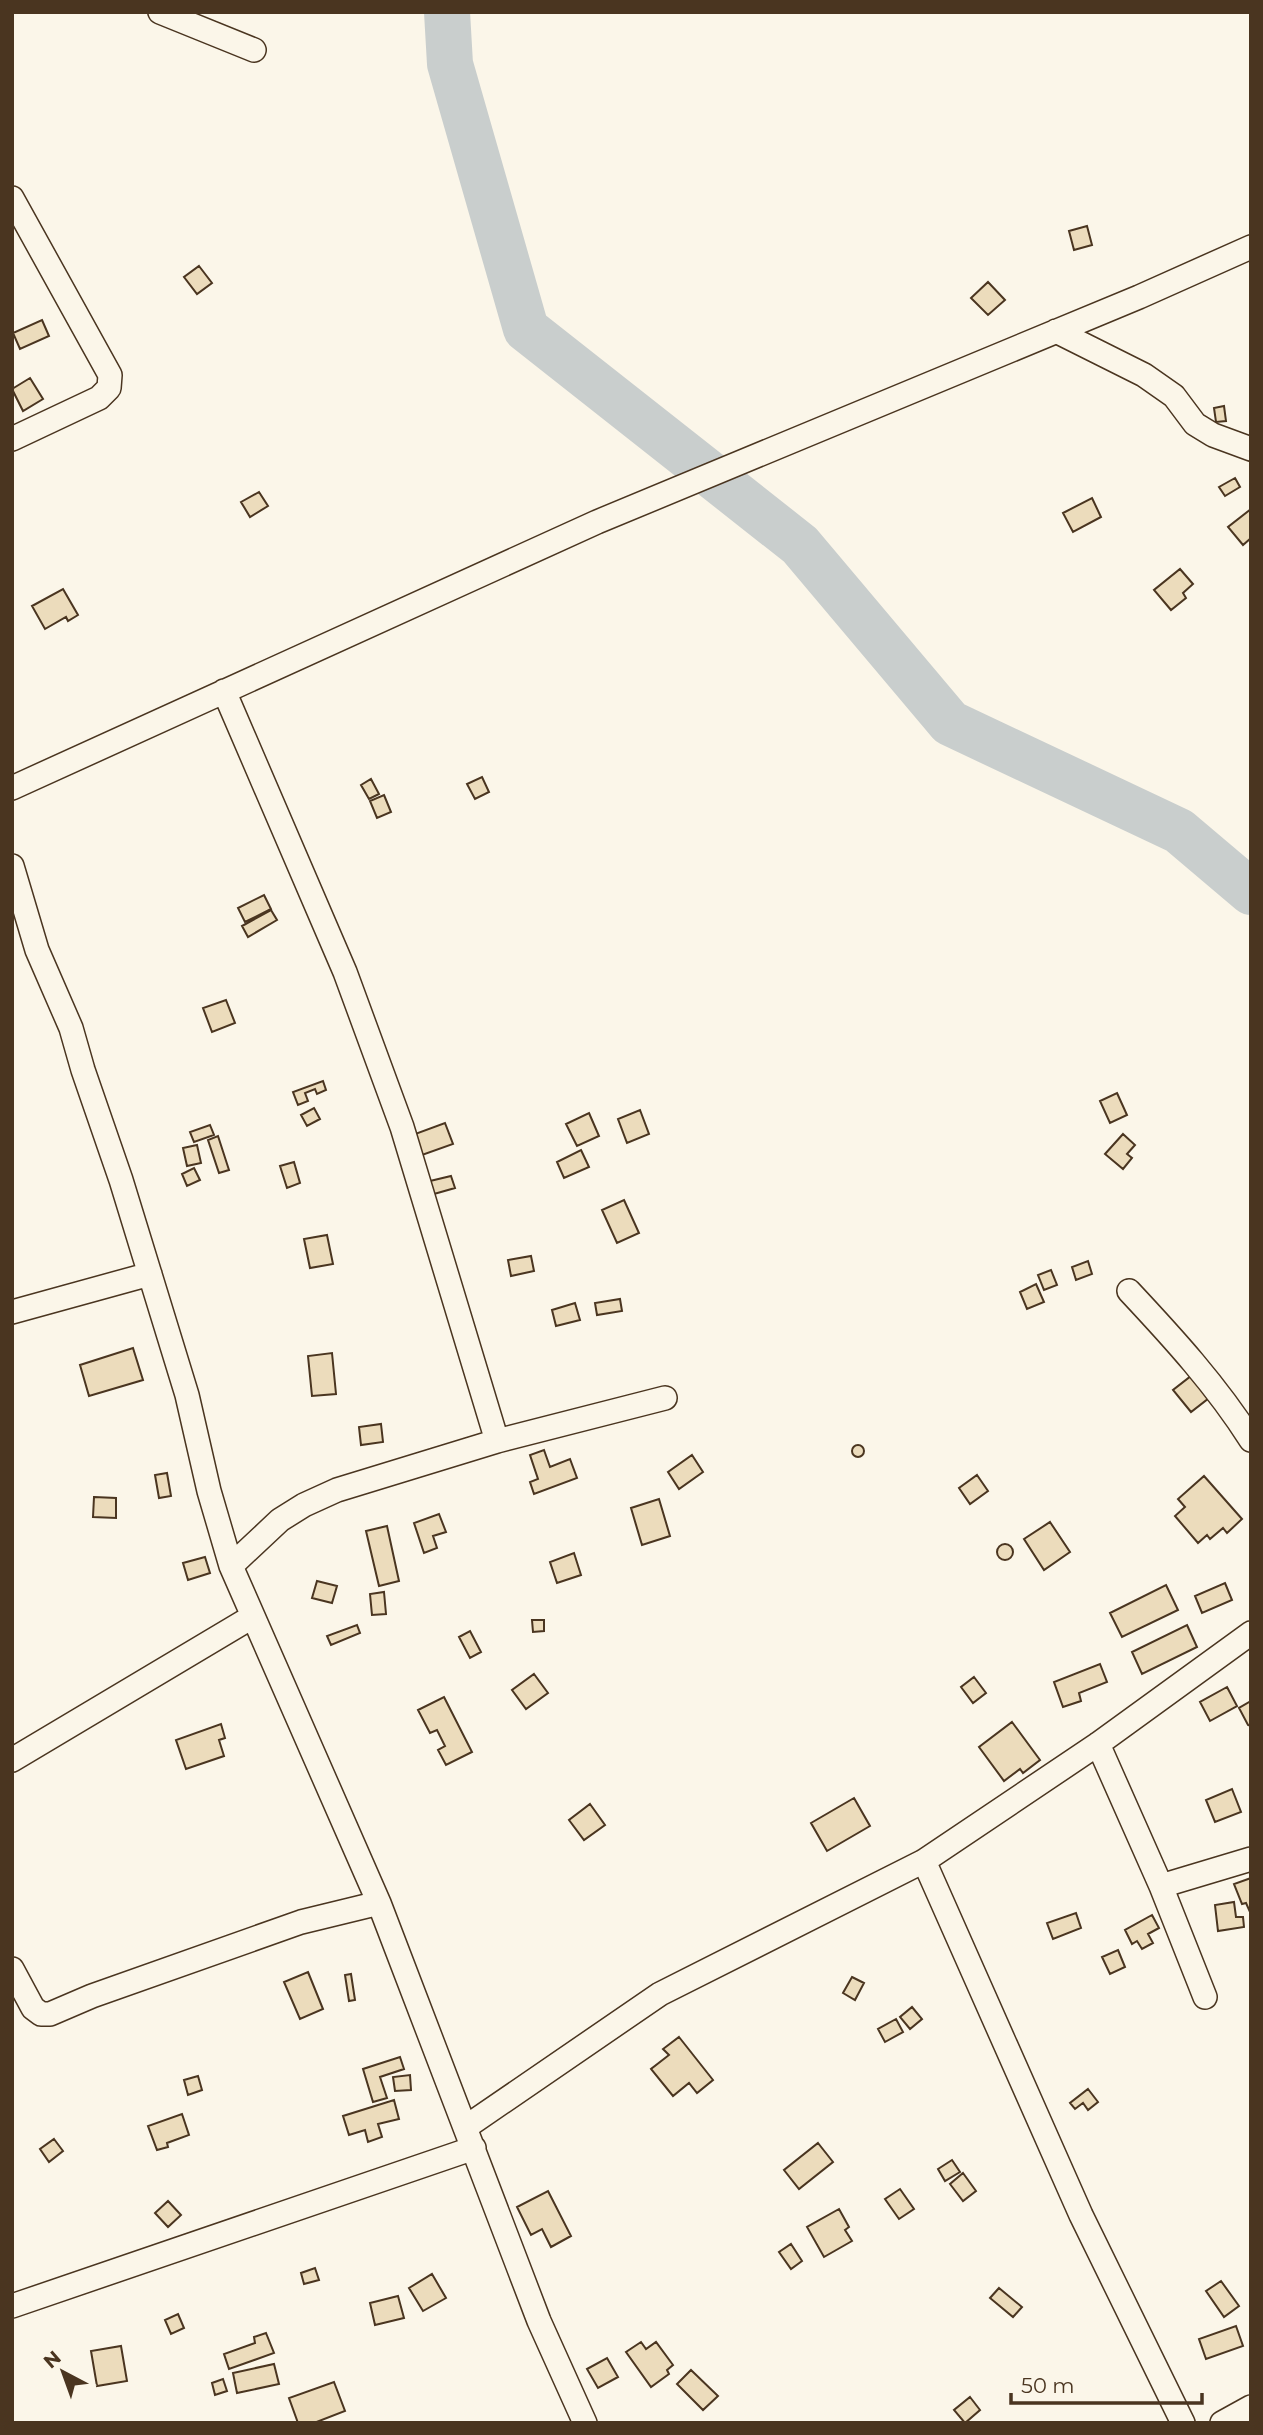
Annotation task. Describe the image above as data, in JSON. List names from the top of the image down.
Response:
{
  "scale_bar": "50 m",
  "north": "top left"
}
